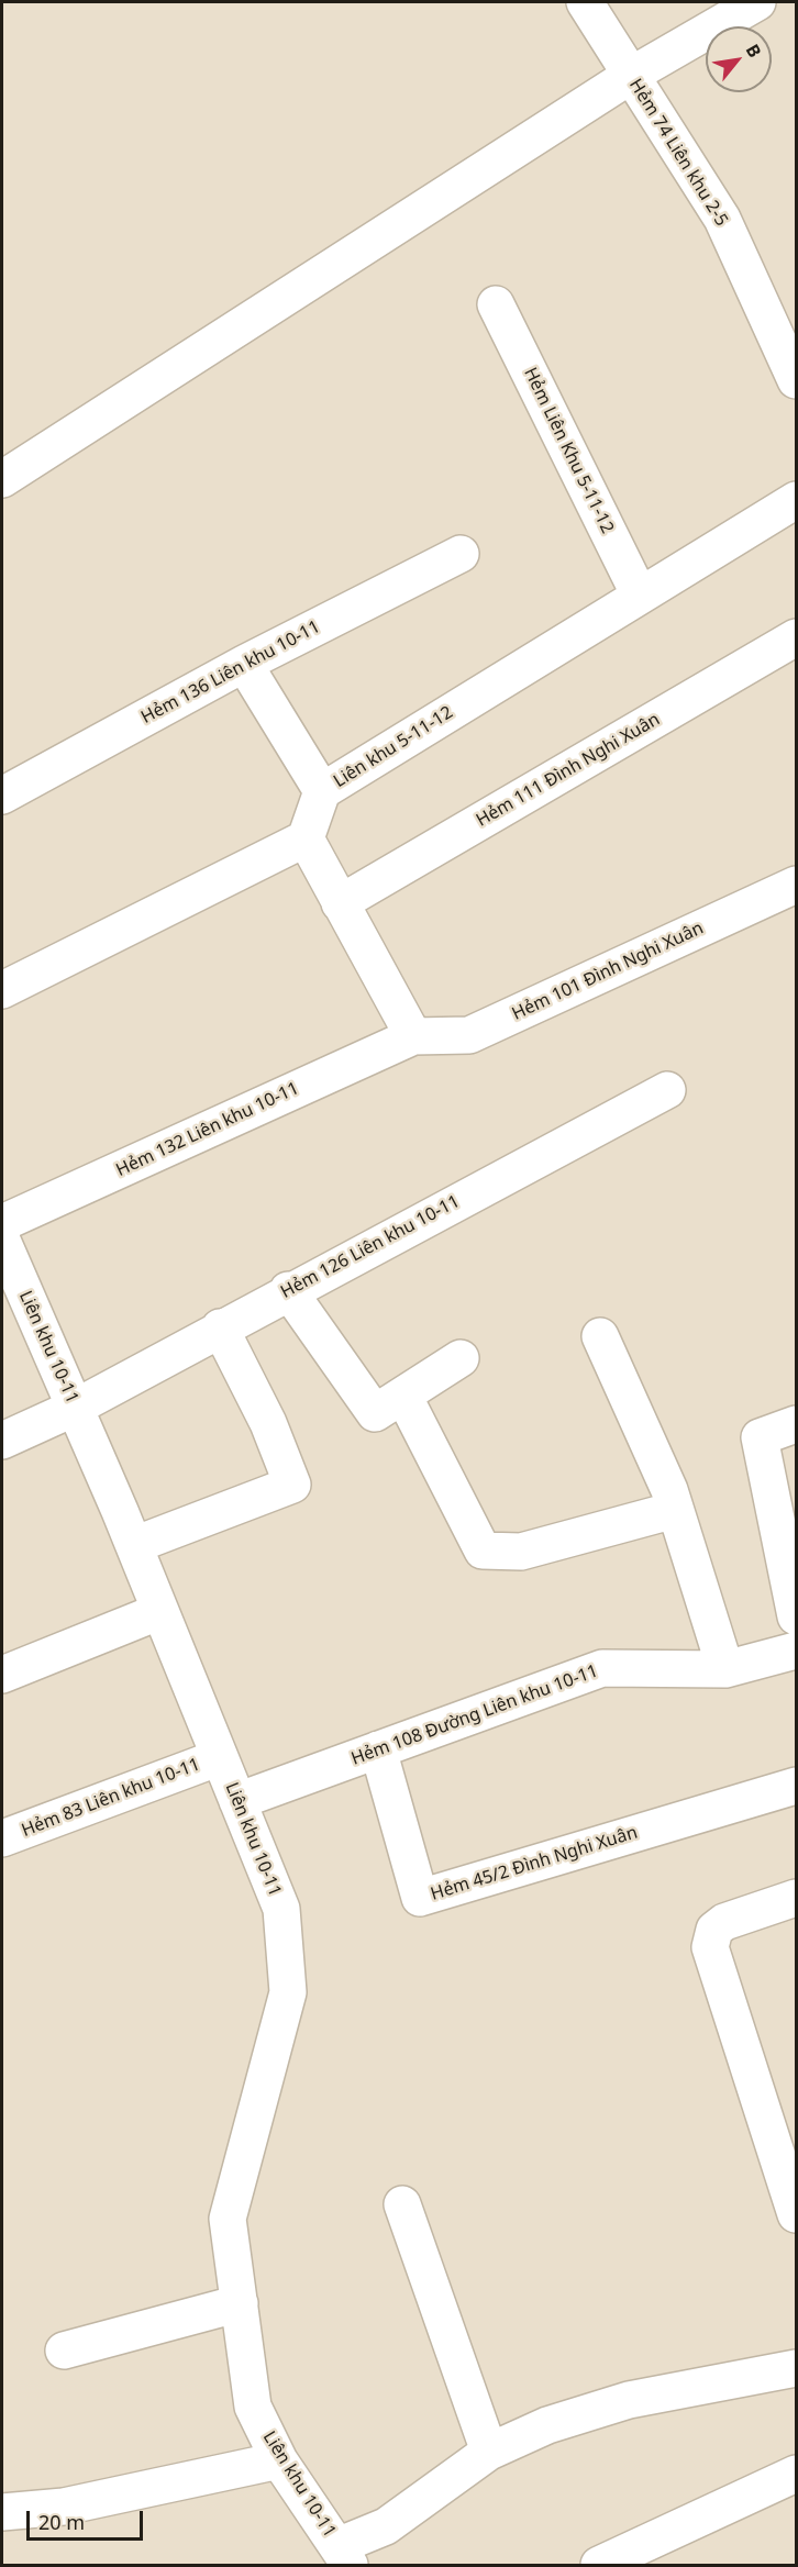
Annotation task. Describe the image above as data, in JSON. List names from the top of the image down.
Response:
{
  "streets": {
    "street": [
      "Hẻm 74 Liên khu 2-5",
      "Hẻm Liên Khu 5-11-12",
      "Hẻm 136 Liên khu 10-11",
      "Liên khu 5-11-12",
      "Hẻm 111 Đình Nghi Xuân",
      "Hẻm 101 Đình Nghi Xuân",
      "Hẻm 132 Liên khu 10-11",
      "Hẻm 126 Liên khu 10-11",
      "Liên khu 10-11",
      "Hẻm 108 Đường Liên khu 10-11",
      "Hẻm 83 Liên khu 10-11",
      "Hẻm 45/2 Đình Nghi Xuân"
    ]
  },
  "crossings": [
    ["Hẻm Liên Khu 5-11-12", "Liên khu 5-11-12"],
    ["Hẻm 101 Đình Nghi Xuân", "Hẻm 132 Liên khu 10-11"],
    ["Hẻm 126 Liên khu 10-11", "Liên khu 10-11"],
    ["Liên khu 10-11", "Hẻm 108 Đường Liên khu 10-11"],
    ["Liên khu 10-11", "Hẻm 83 Liên khu 10-11"],
    ["Hẻm 108 Đường Liên khu 10-11", "Hẻm 45/2 Đình Nghi Xuân"]
  ],
  "scale_bar": "20 m",
  "north": "top right"
}
